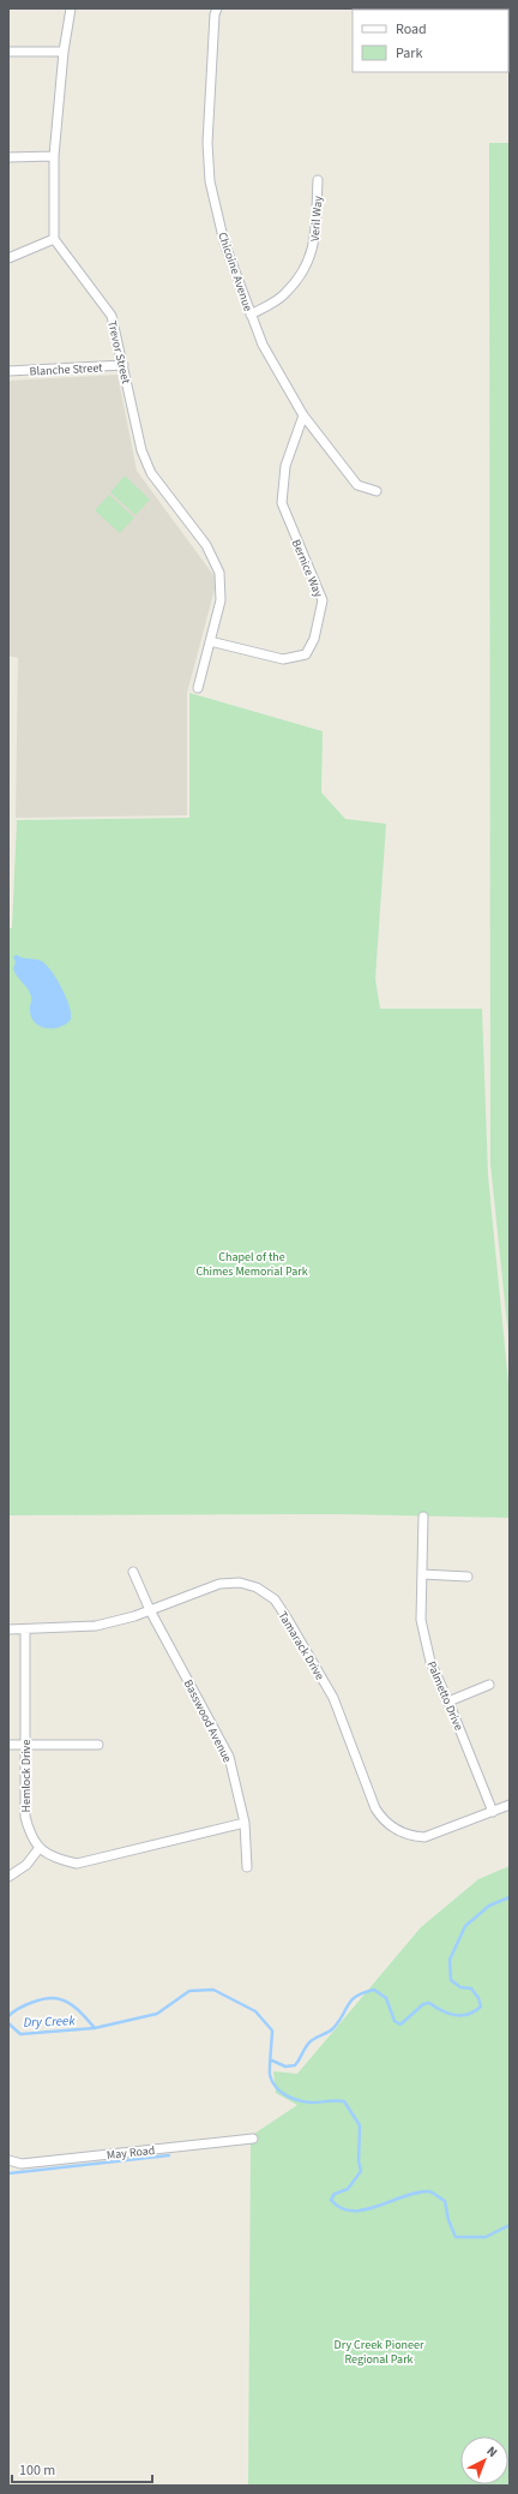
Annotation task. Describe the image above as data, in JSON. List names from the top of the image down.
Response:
{
  "streets": {
    "street": [
      "Veril Way",
      "Chicoine Avenue",
      "Trevor Street",
      "Blanche Street",
      "Bernice Way",
      "Tamarack Drive",
      "Palmetto Drive",
      "Basswood Avenue",
      "Hemlock Drive",
      "May Road"
    ]
  },
  "crossings": [
    ["Veril Way", "Chicoine Avenue"],
    ["Chicoine Avenue", "Bernice Way"],
    ["Trevor Street", "Blanche Street"],
    ["Trevor Street", "Bernice Way"],
    ["Tamarack Drive", "Palmetto Drive"],
    ["Tamarack Drive", "Basswood Avenue"],
    ["Tamarack Drive", "Hemlock Drive"]
  ],
  "water": ["Dry Creek"],
  "parks": ["Chapel of the Chimes Memorial Park", "Dry Creek Pioneer Regional Park"],
  "legend": ["Road", "Park"],
  "scale_bar": "100 m",
  "north": "top right"
}
